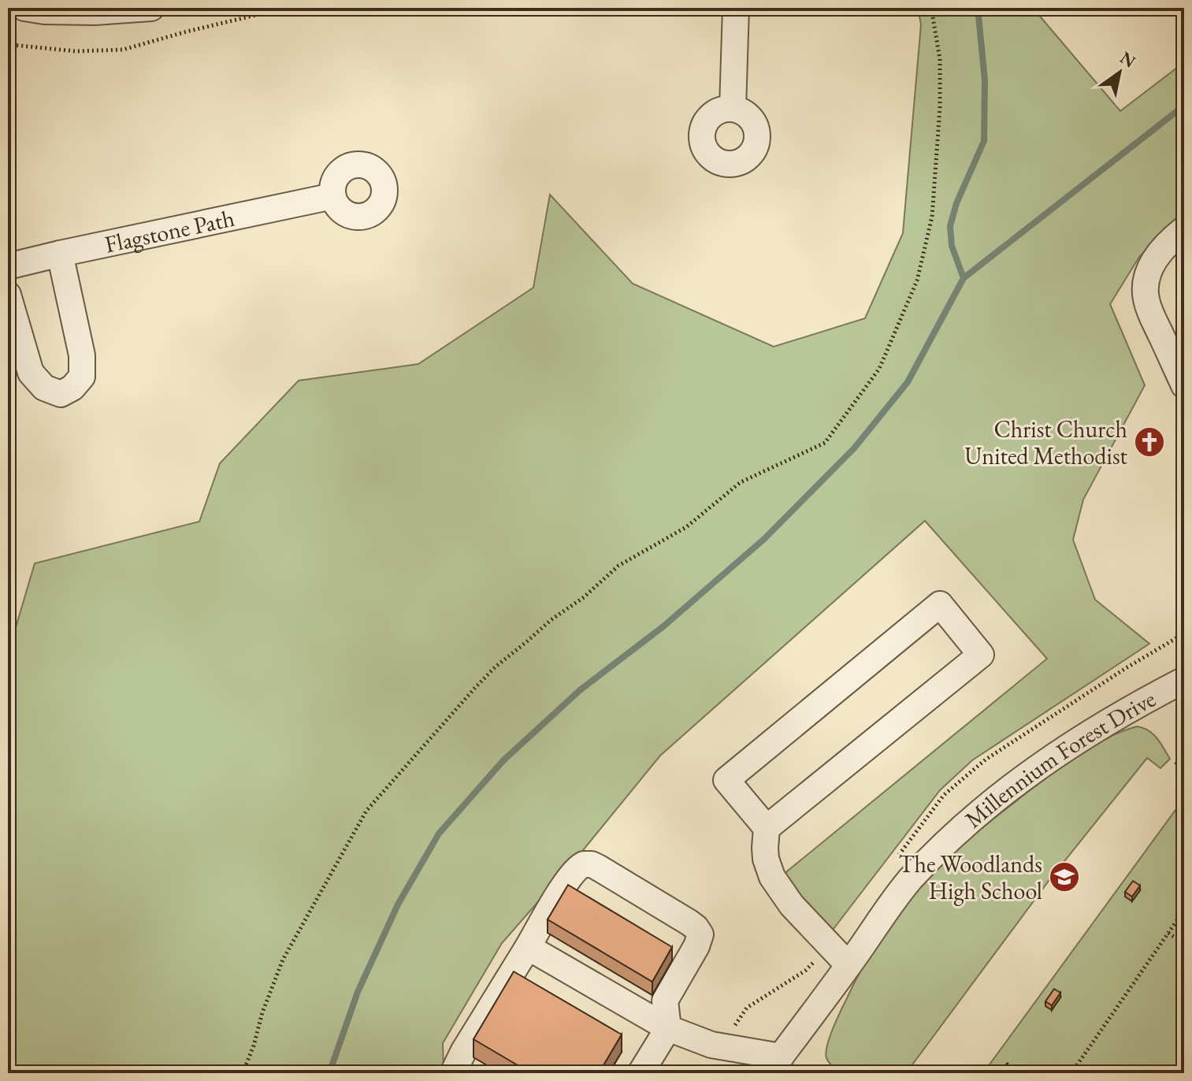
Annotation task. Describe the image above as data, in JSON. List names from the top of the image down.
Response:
{
  "streets": {
    "street": ["Flagstone Path", "Millennium Forest Drive"]
  },
  "places": {
    "church": ["Christ Church United Methodist"],
    "school or university": ["The Woodlands High School"]
  },
  "north": "top right"
}
